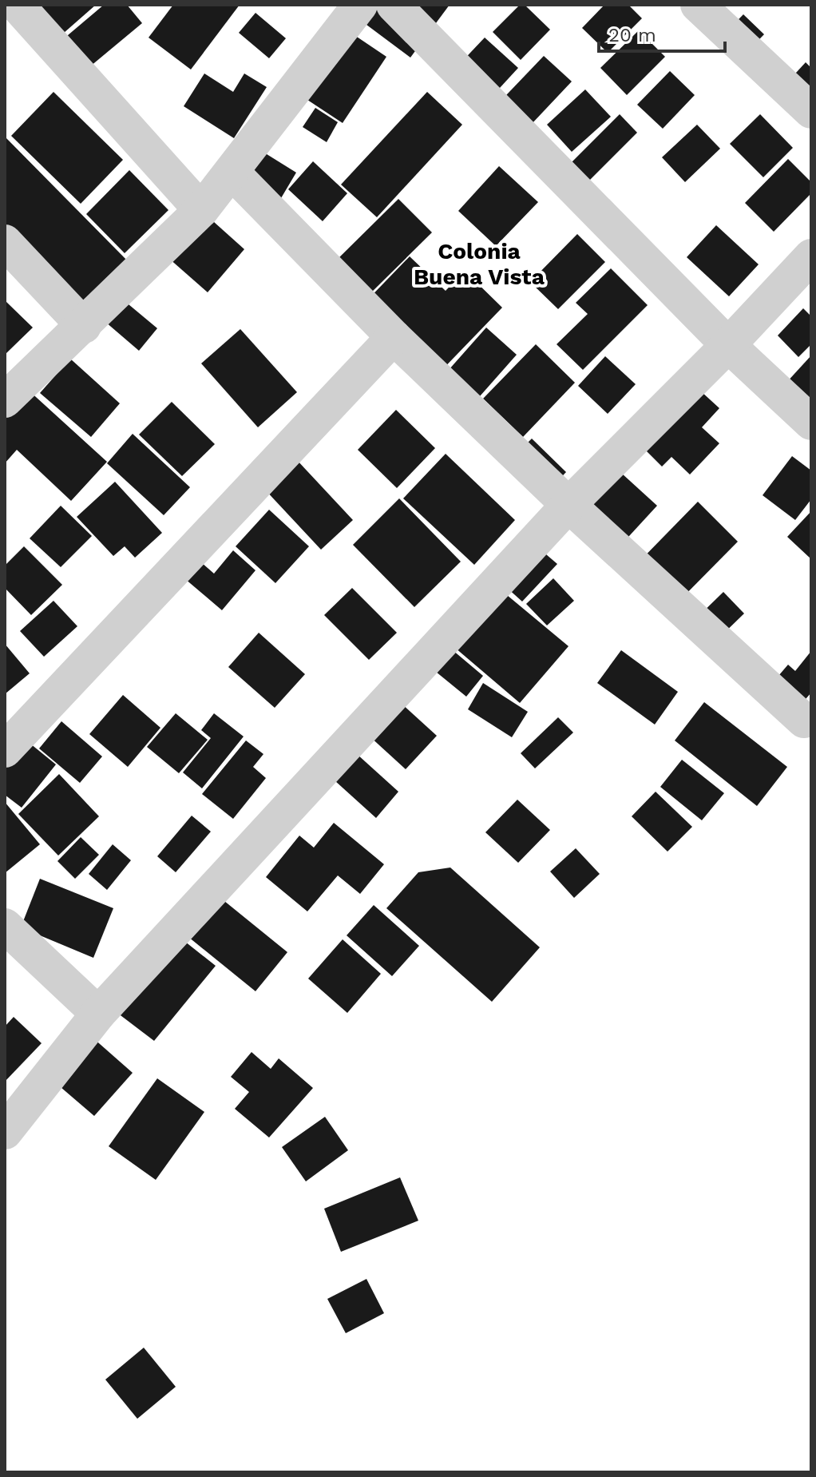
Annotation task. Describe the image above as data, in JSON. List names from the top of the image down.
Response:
{
  "districts": ["Colonia Buena Vista"],
  "scale_bar": "20 m"
}
